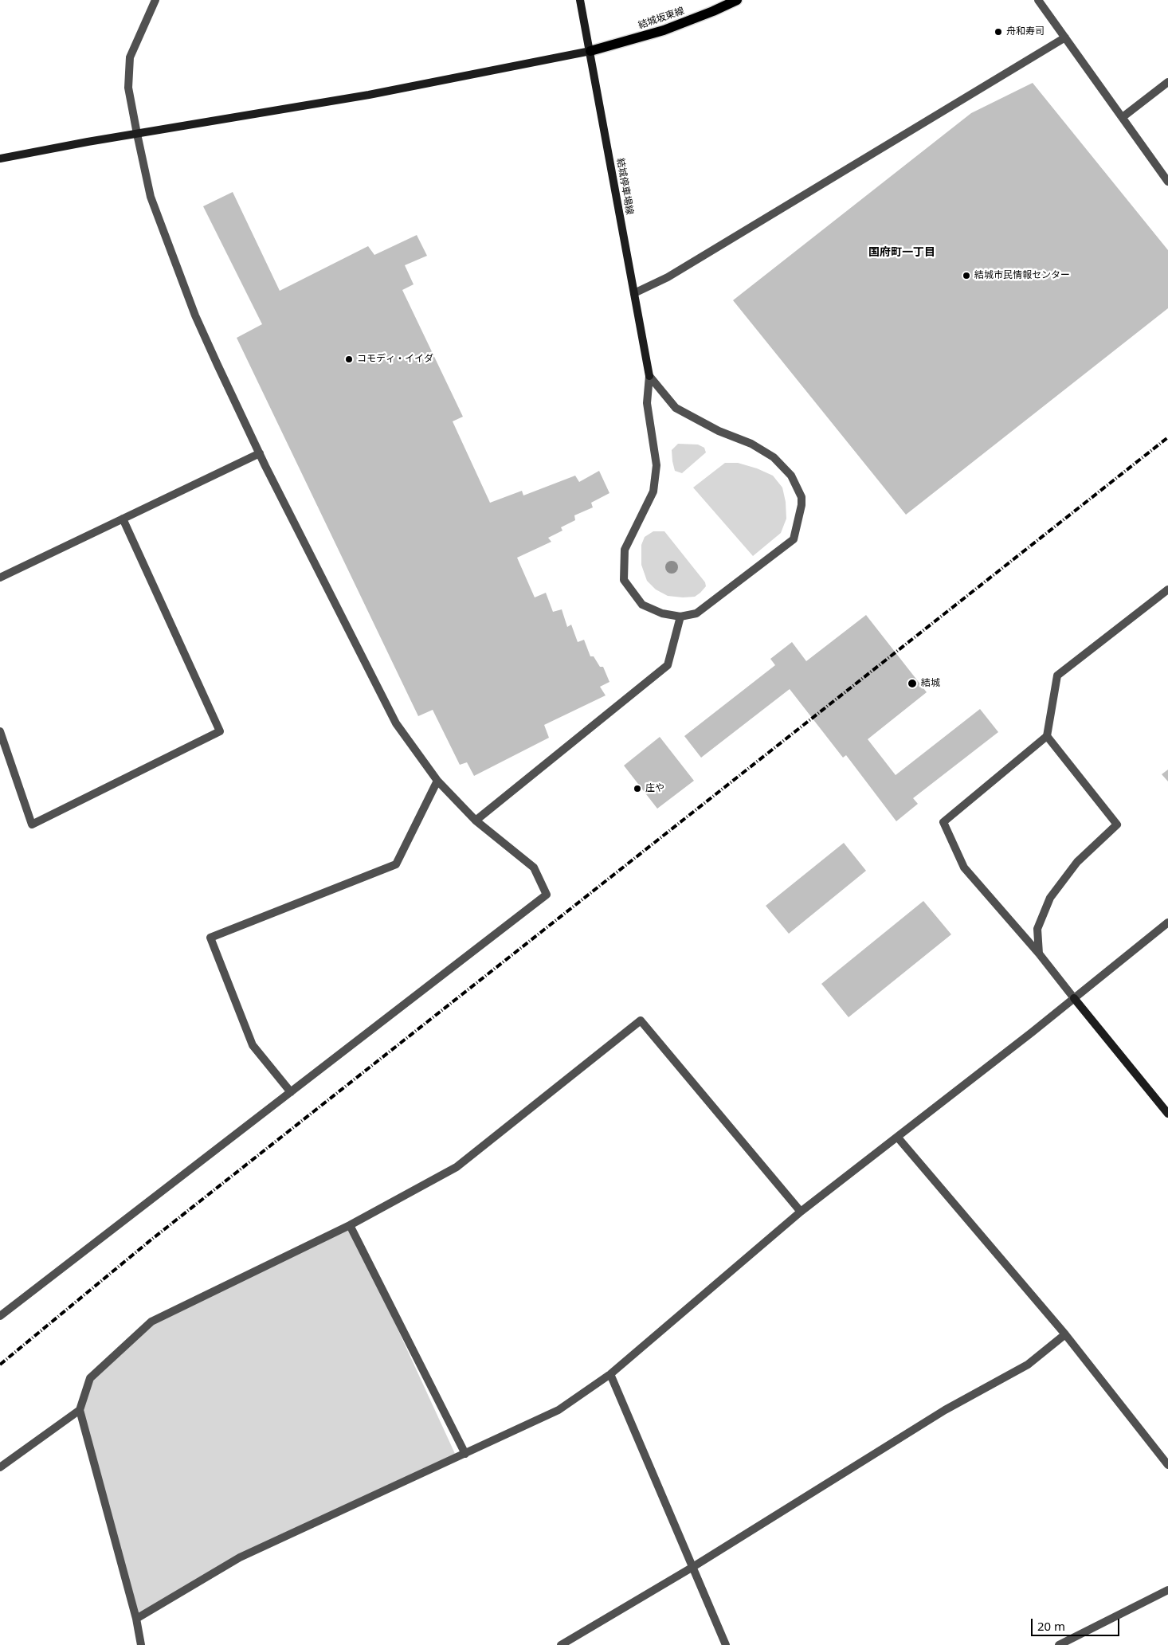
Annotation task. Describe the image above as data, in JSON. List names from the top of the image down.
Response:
{
  "streets": {
    "main road": ["結城坂東線"],
    "street": ["結城停車場線"]
  },
  "crossings": [
    ["結城坂東線", "結城停車場線"]
  ],
  "districts": ["国府町一丁目"],
  "places": [
    "舟和寿司",
    "結城市民情報センター",
    "コモディ・イイダ",
    "結城",
    "庄や"
  ],
  "scale_bar": "20 m"
}
